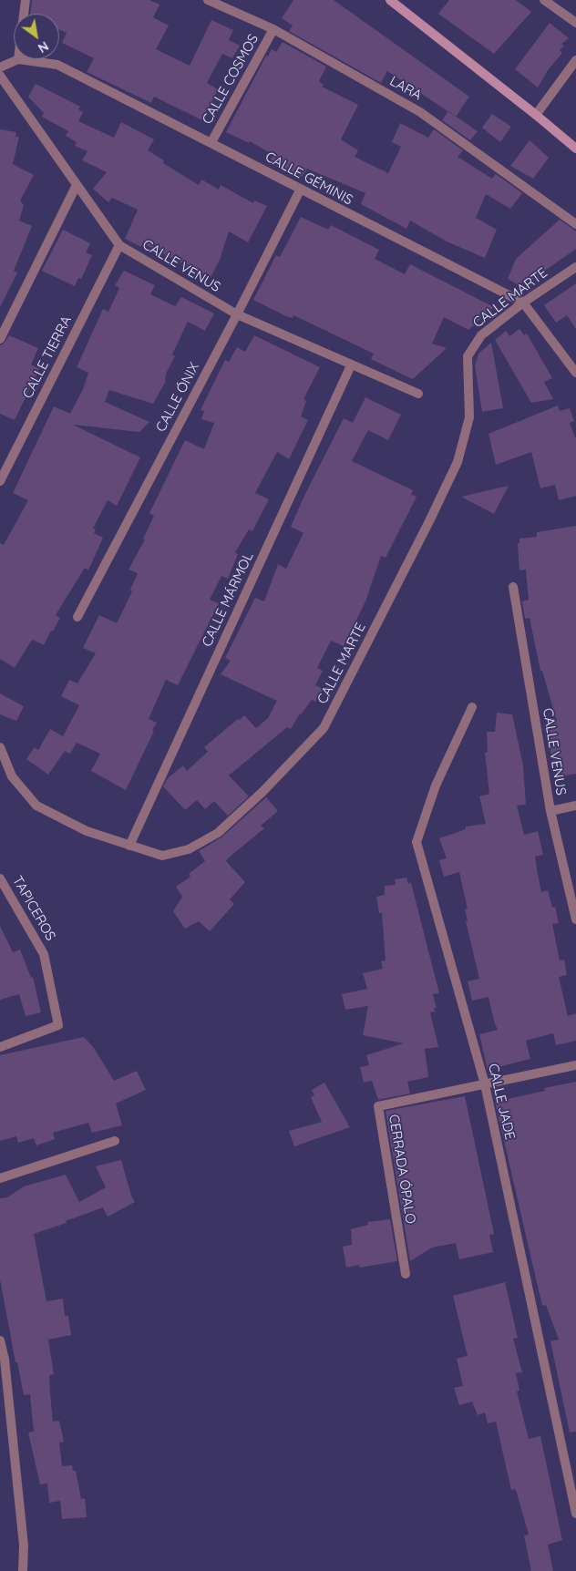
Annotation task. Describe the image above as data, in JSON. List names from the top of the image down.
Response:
{
  "streets": {
    "street": [
      "CALLE COSMOS",
      "LARA",
      "CALLE GÉMINIS",
      "CALLE VENUS",
      "CALLE MARTE",
      "CALLE TIERRA",
      "CALLE ÓNIX",
      "CALLE MÁRMOL",
      "TAPICEROS",
      "CALLE JADE",
      "CERRADA ÓPALO"
    ]
  },
  "crossings": [
    ["CALLE COSMOS", "LARA"],
    ["CALLE COSMOS", "CALLE GÉMINIS"],
    ["CALLE GÉMINIS", "CALLE MARTE"],
    ["CALLE GÉMINIS", "CALLE ÓNIX"],
    ["CALLE VENUS", "CALLE TIERRA"],
    ["CALLE VENUS", "CALLE ÓNIX"],
    ["CALLE VENUS", "CALLE MÁRMOL"],
    ["CALLE MARTE", "CALLE MÁRMOL"],
    ["CALLE JADE", "CERRADA ÓPALO"]
  ],
  "north": "bottom right"
}
